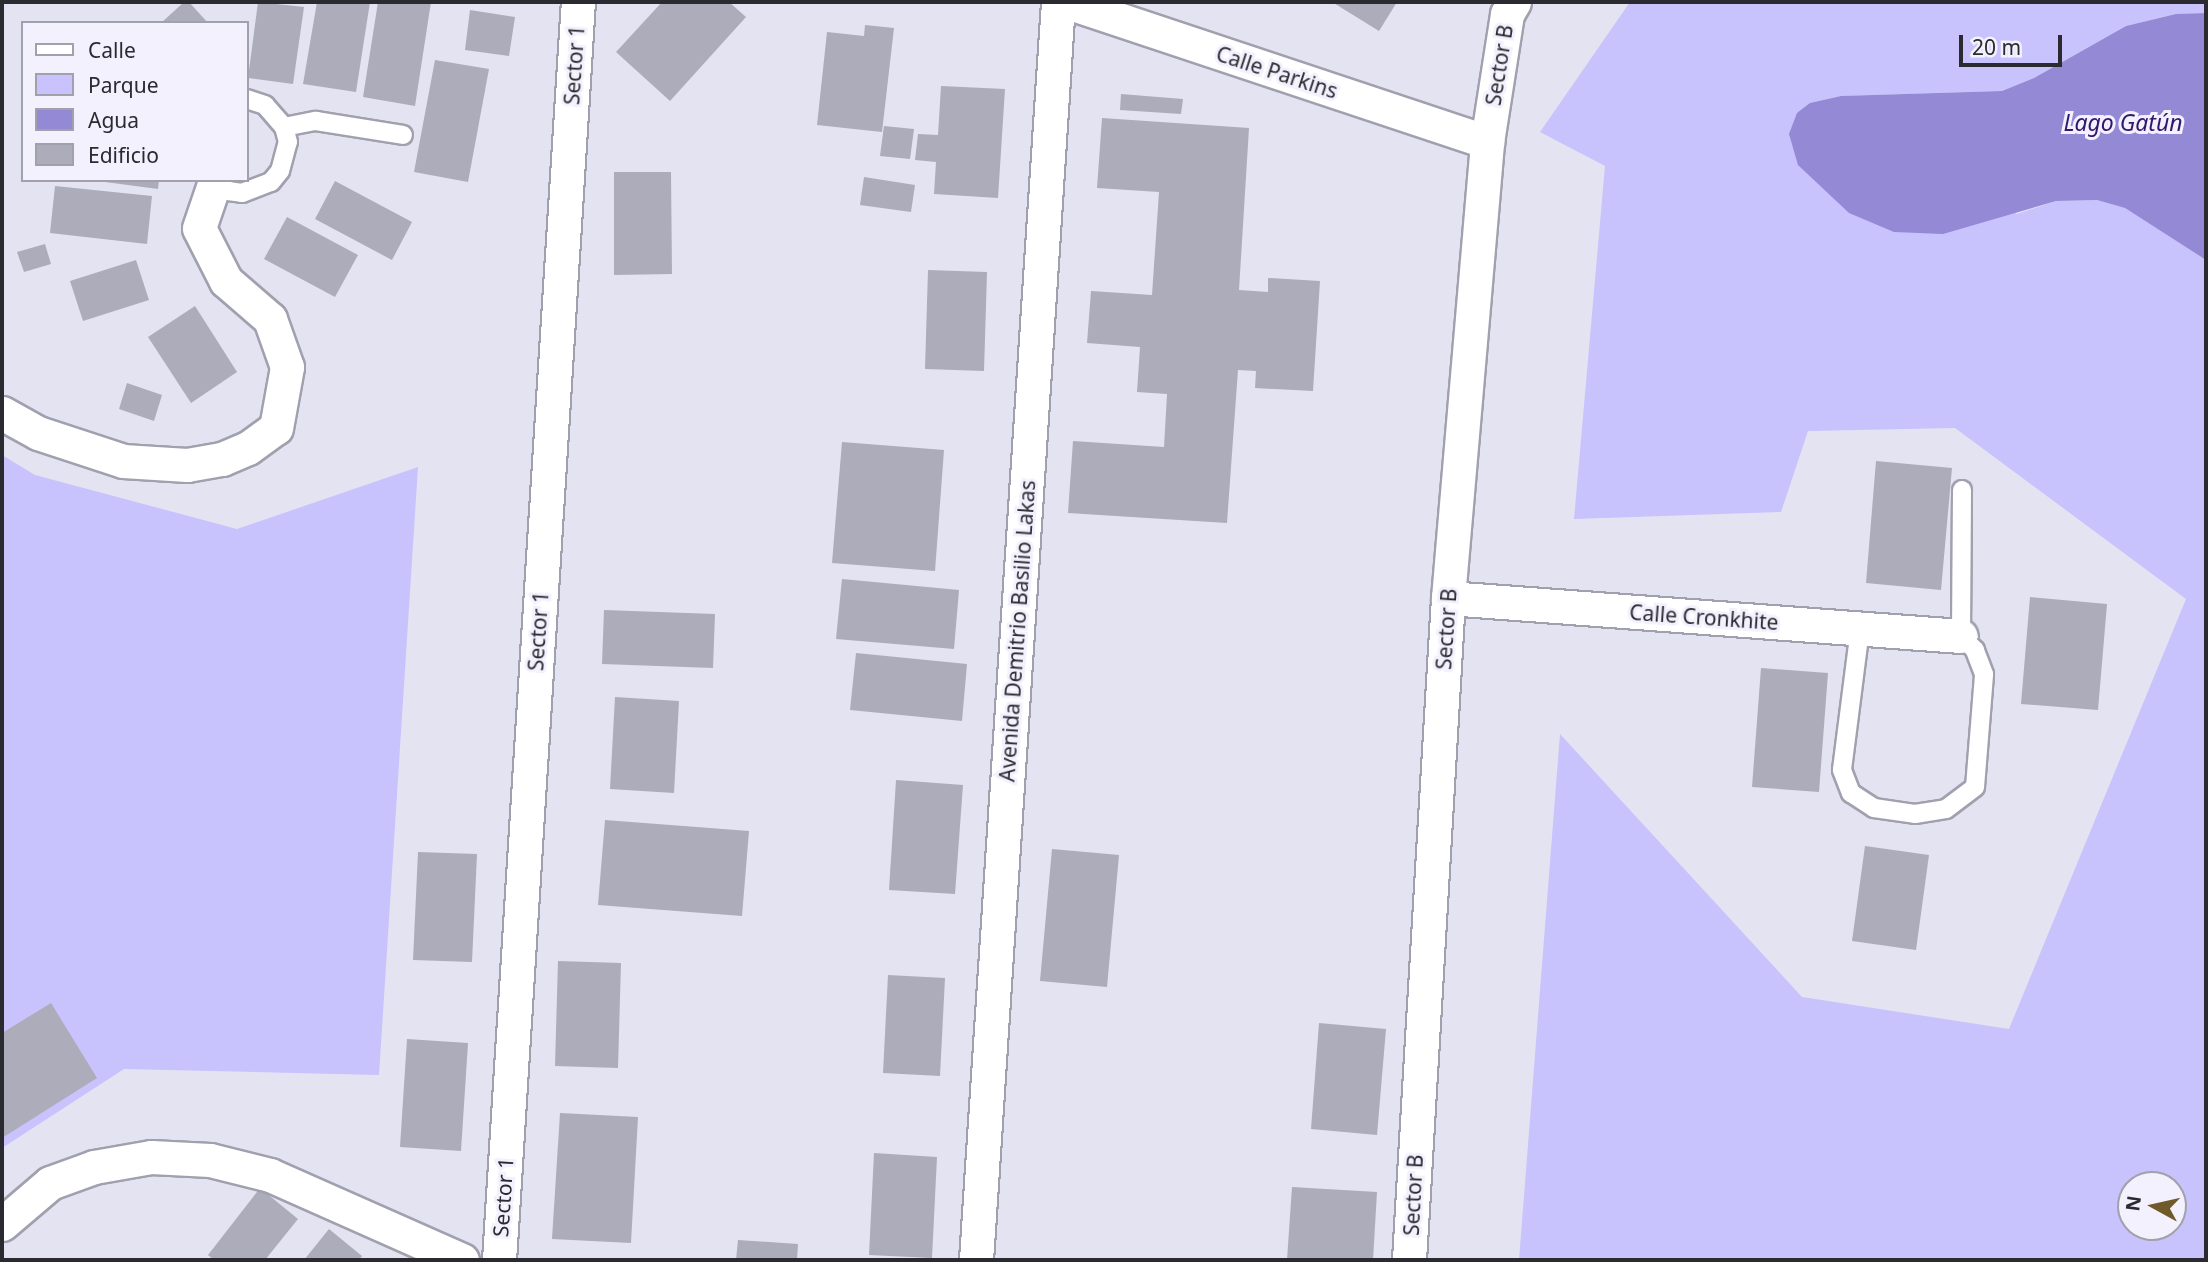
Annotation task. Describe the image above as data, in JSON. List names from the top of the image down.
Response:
{
  "streets": {
    "street": [
      "Sector 1",
      "Sector B",
      "Calle Parkins",
      "Calle Cronkhite",
      "Avenida Demitrio Basilio Lakas"
    ]
  },
  "crossings": [
    ["Sector B", "Calle Parkins"],
    ["Sector B", "Calle Cronkhite"]
  ],
  "water": ["Lago Gatún"],
  "legend": [
    "Calle",
    "Parque",
    "Agua",
    "Edificio"
  ],
  "scale_bar": "20 m",
  "north": "left"
}
